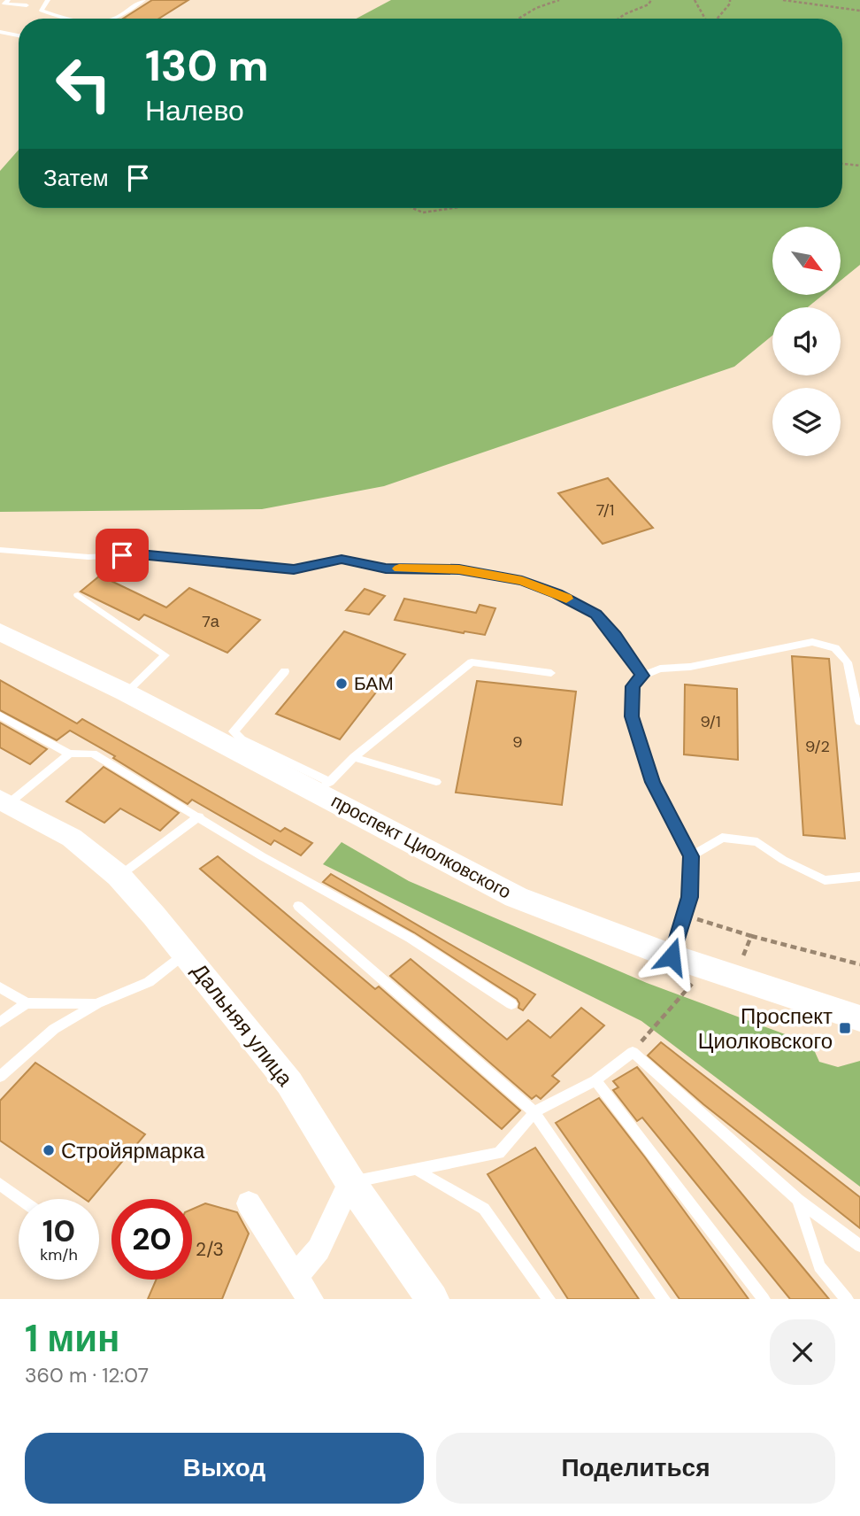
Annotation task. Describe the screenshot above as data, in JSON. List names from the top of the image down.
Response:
{
  "streets": {
    "main road": ["проспект Циолковского"],
    "street": ["Дальняя улица"]
  },
  "places": {
    "other": ["БАМ", "Стройярмарка"],
    "transit": ["Проспект Циолковского"]
  },
  "house_numbers": [
    "7/1",
    "7а",
    "9/1",
    "9",
    "9/2",
    "2/3"
  ],
  "north": "bottom right",
  "page": {
    "turn": ["130 m", "Налево"],
    "then": "Затем",
    "speed": "10 km/h",
    "limit": "20",
    "heading": ["1 мин", "360 m · 12:07"],
    "buttons": ["Выход", "Поделиться"]
  }
}
